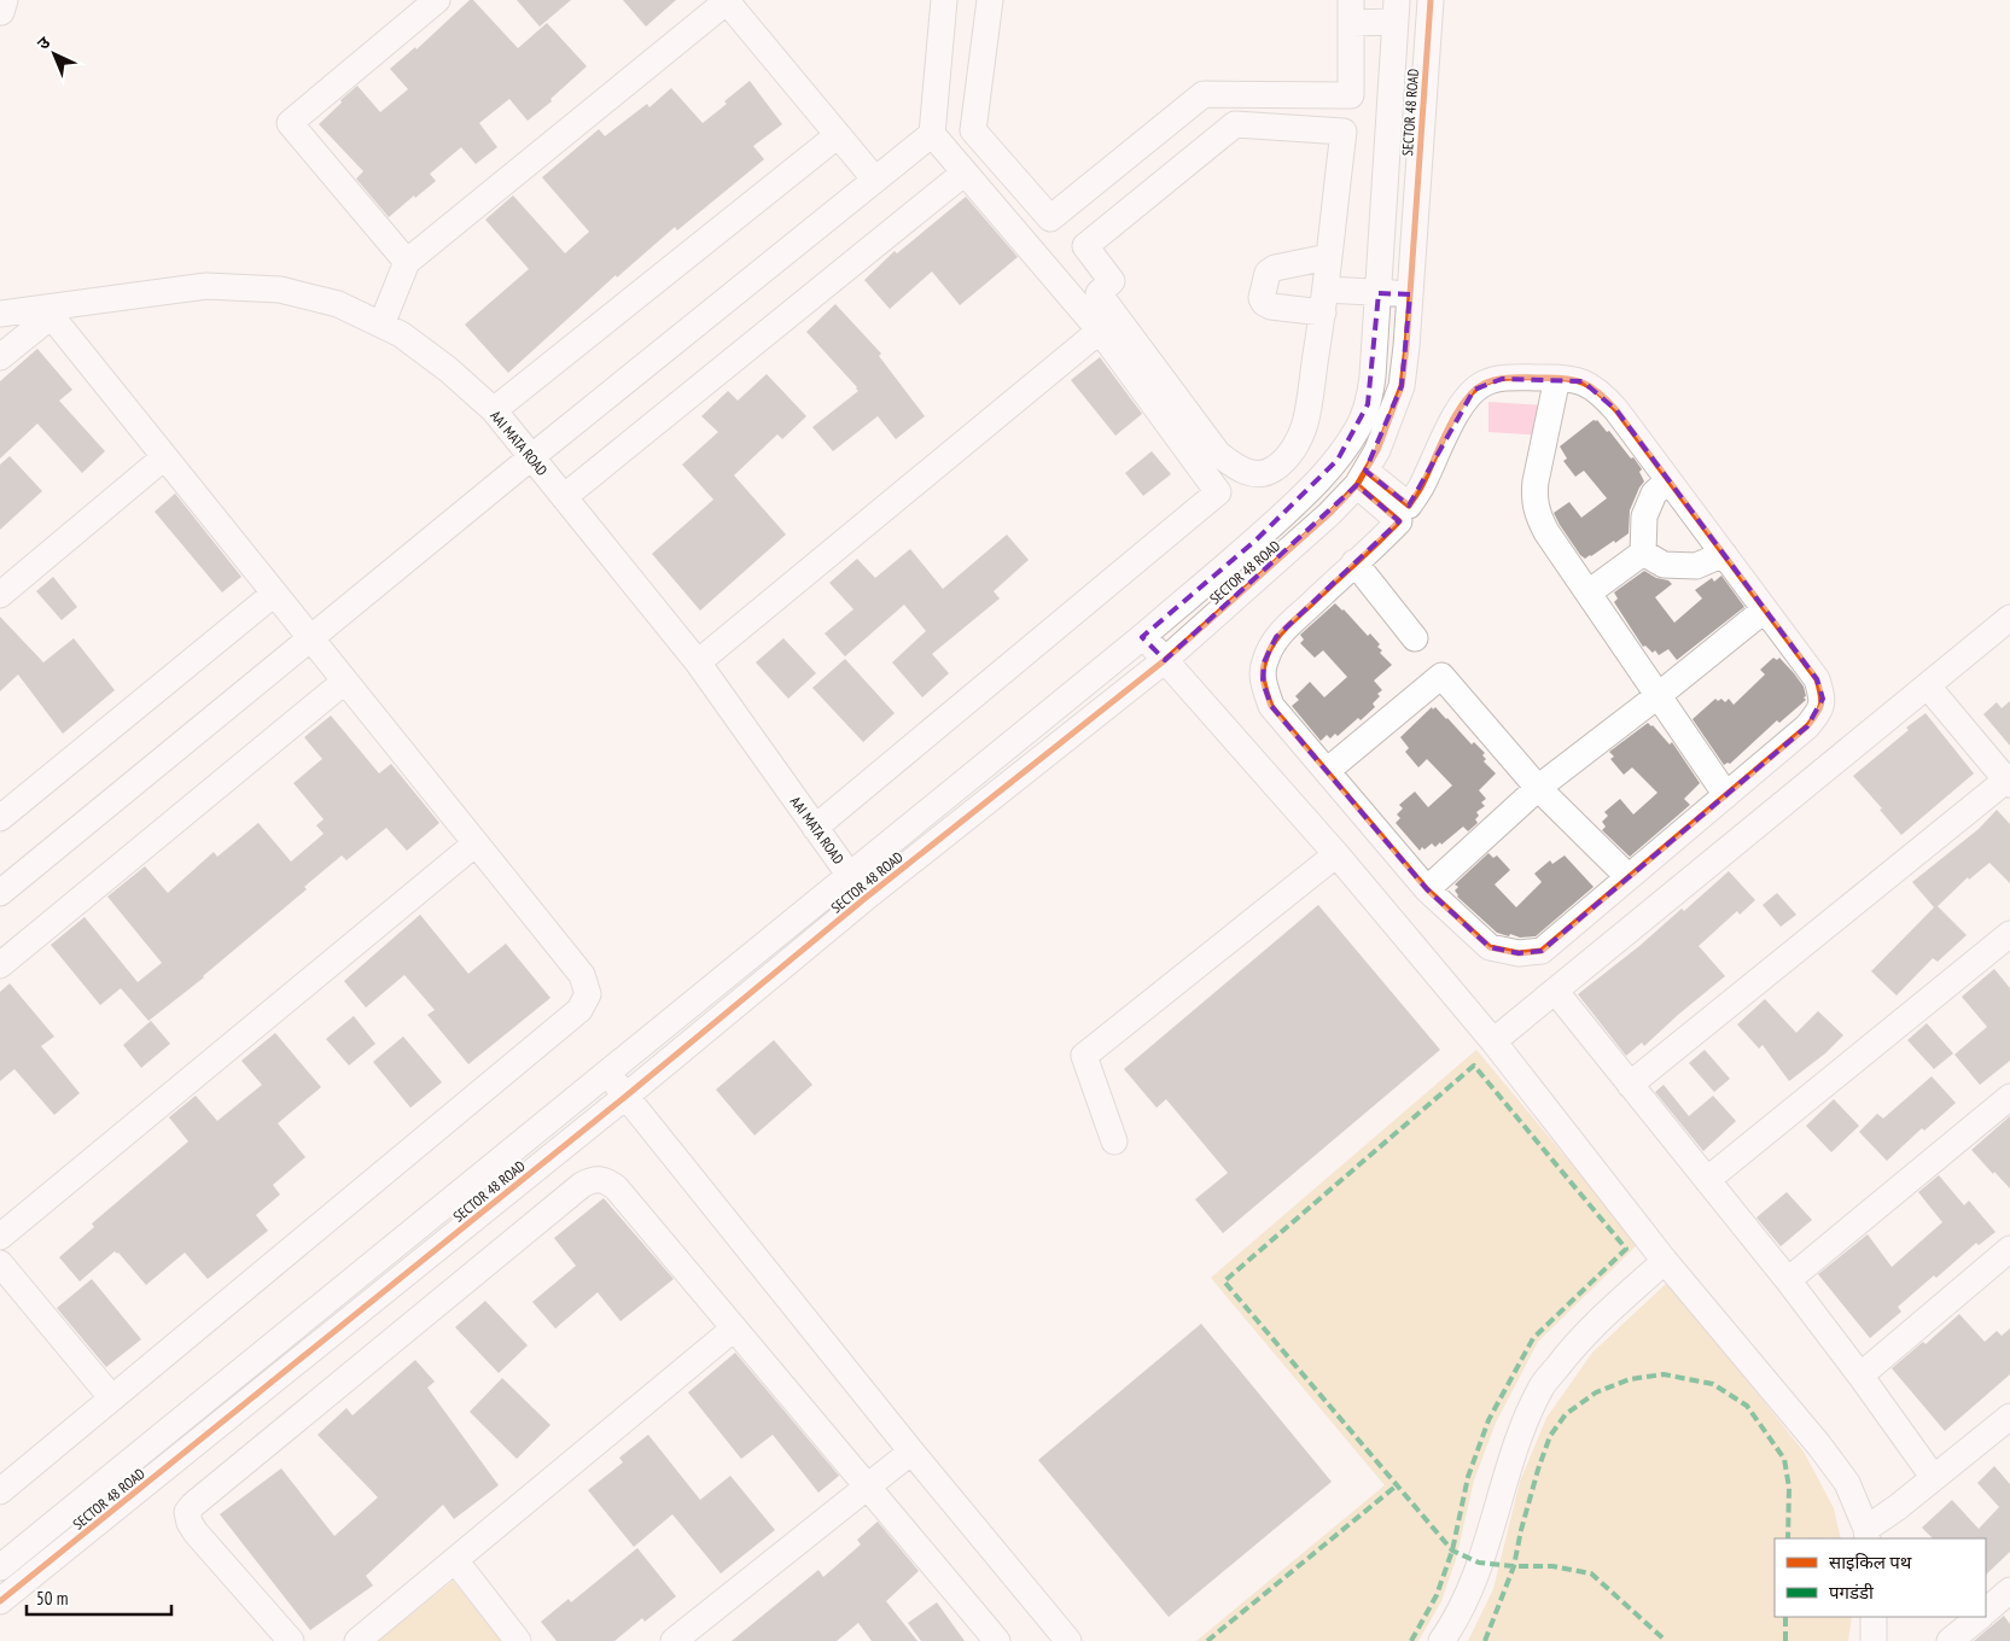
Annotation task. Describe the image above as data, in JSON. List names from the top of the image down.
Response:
{
  "streets": {
    "street": ["SECTOR 48 ROAD", "AAI MATA ROAD"]
  },
  "crossings": [
    ["SECTOR 48 ROAD", "AAI MATA ROAD"]
  ],
  "legend": ["साइकिल पथ", "पगडंडी"],
  "scale_bar": "50 m",
  "north": "top left"
}
